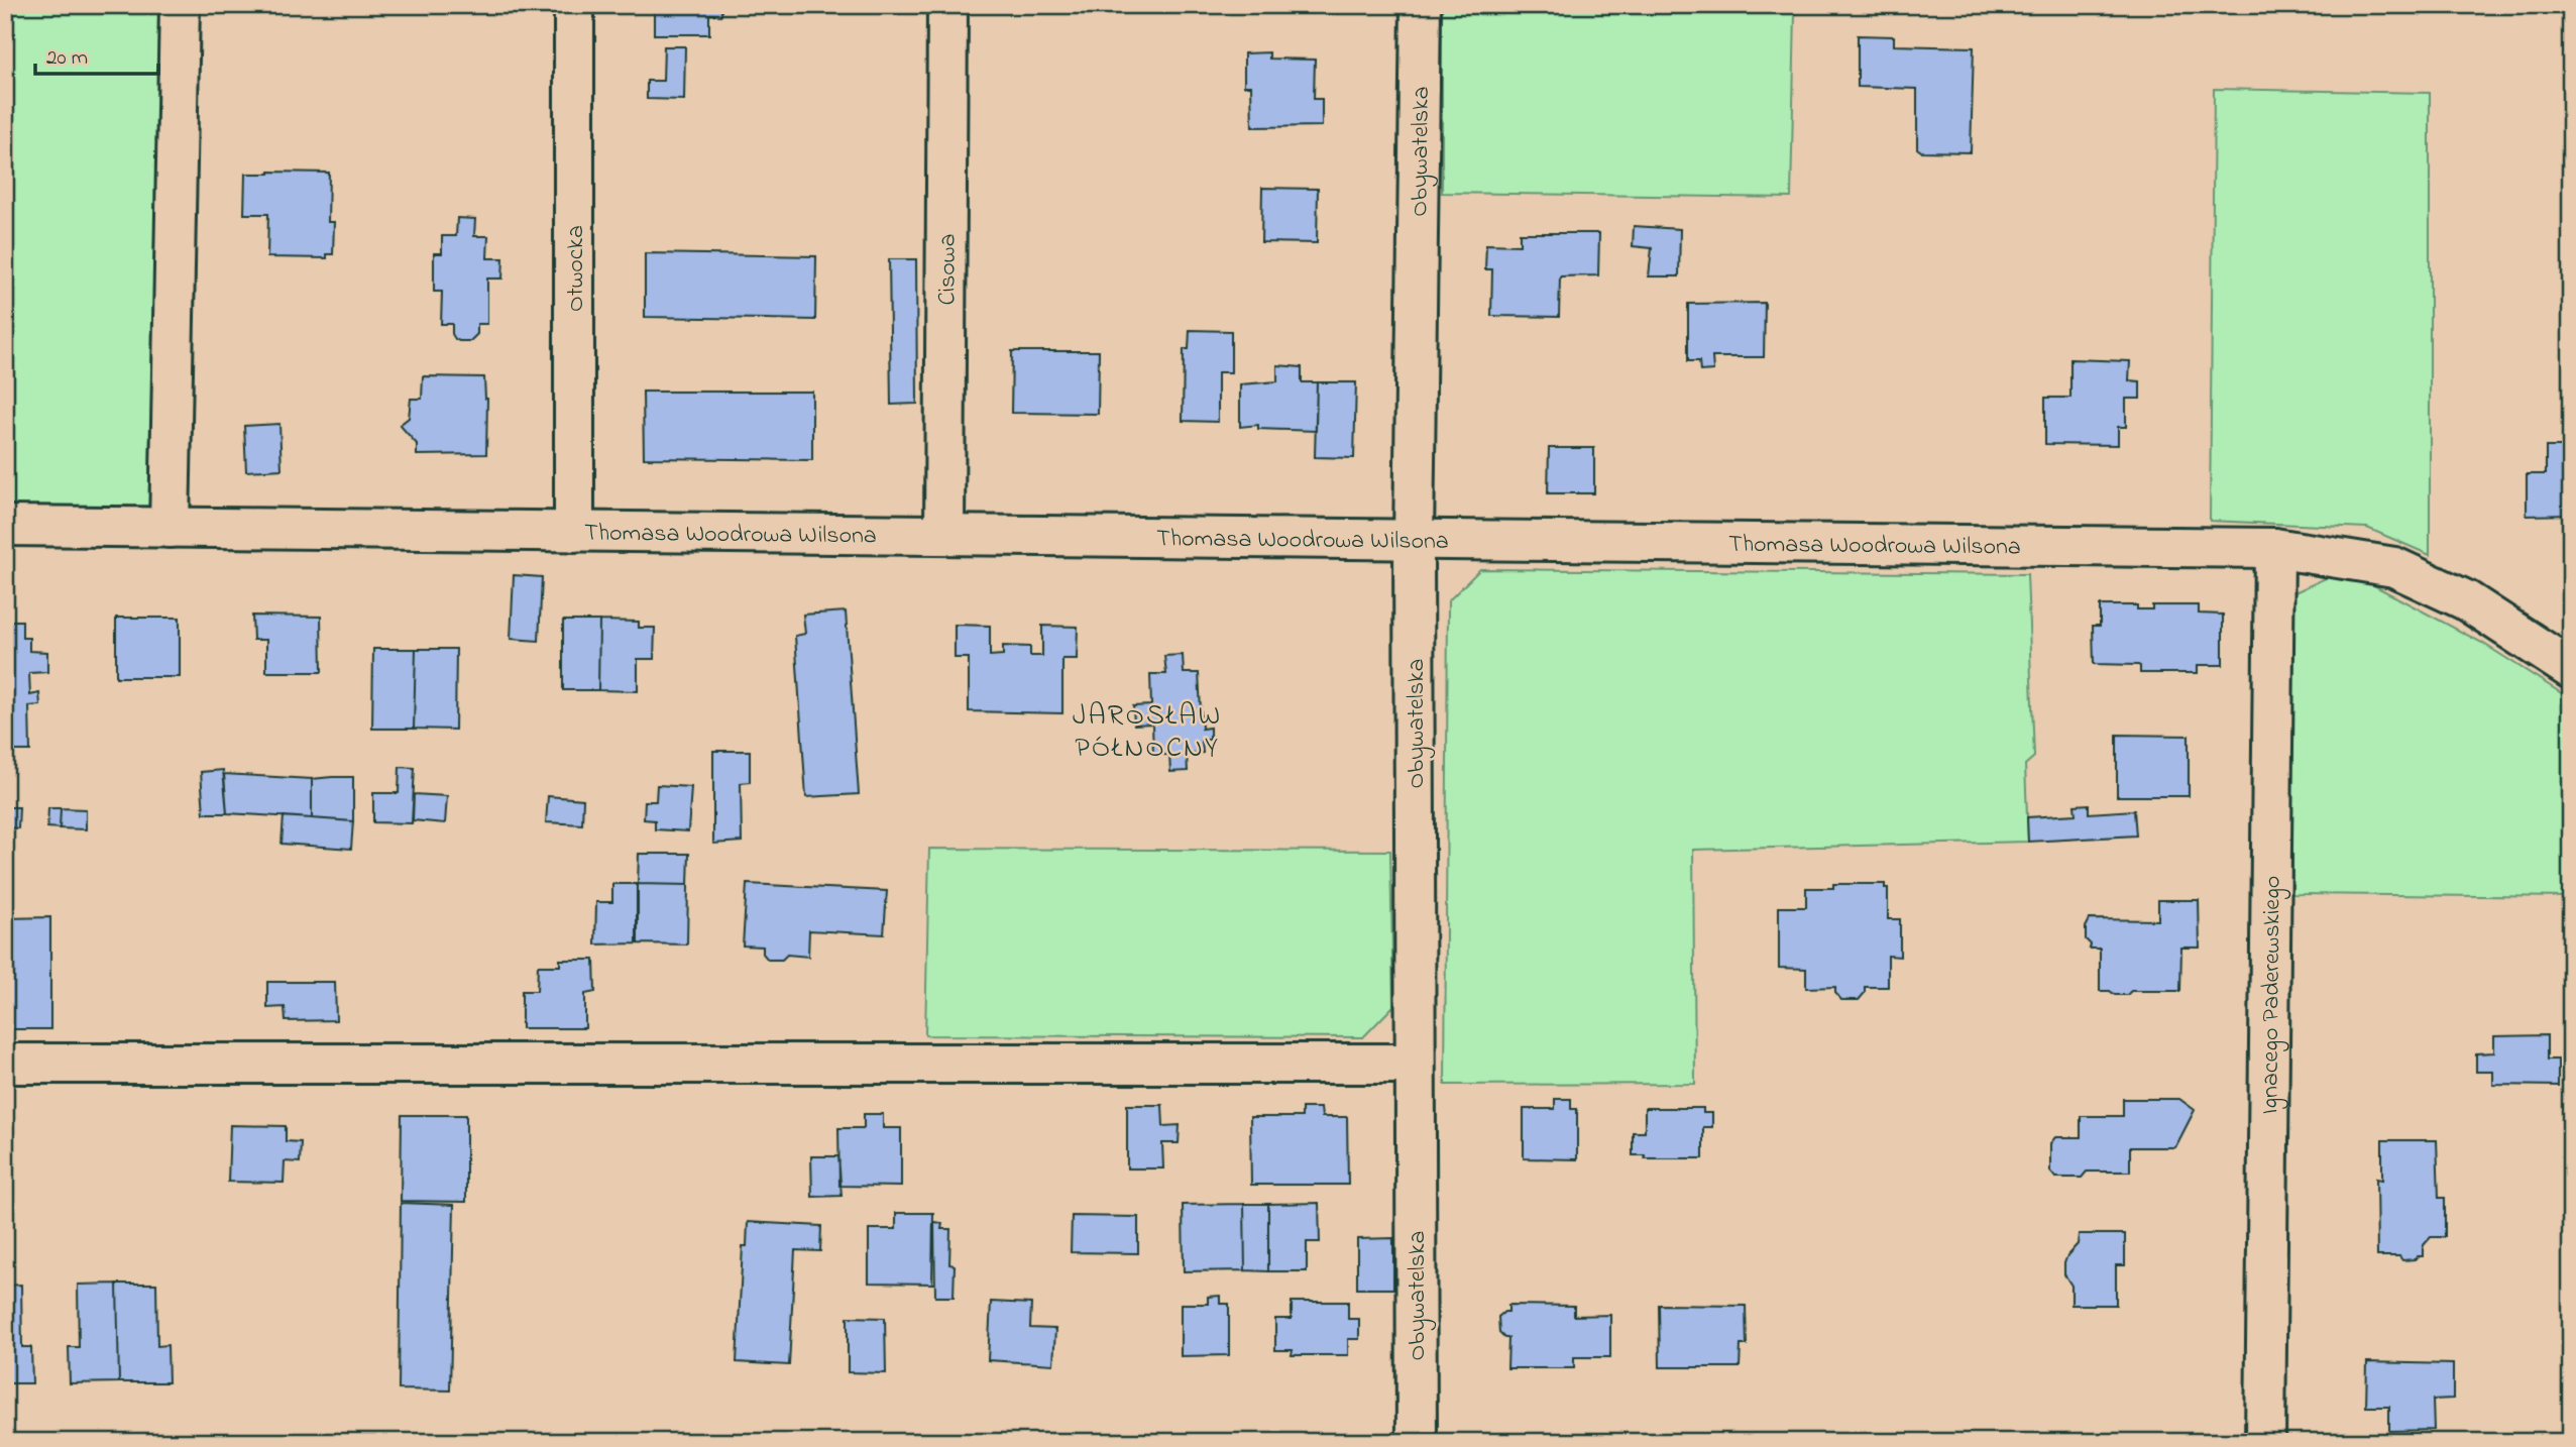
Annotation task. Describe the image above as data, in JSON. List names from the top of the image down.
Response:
{
  "streets": {
    "street": [
      "Obywatelska",
      "Otwocka",
      "Cisowa",
      "Thomasa Woodrowa Wilsona",
      "Ignacego Paderewskiego"
    ]
  },
  "crossings": [
    ["Obywatelska", "Thomasa Woodrowa Wilsona"],
    ["Otwocka", "Thomasa Woodrowa Wilsona"],
    ["Cisowa", "Thomasa Woodrowa Wilsona"],
    ["Thomasa Woodrowa Wilsona", "Ignacego Paderewskiego"]
  ],
  "districts": ["JAROSŁAW PÓŁNOCNY"],
  "scale_bar": "20 m"
}
